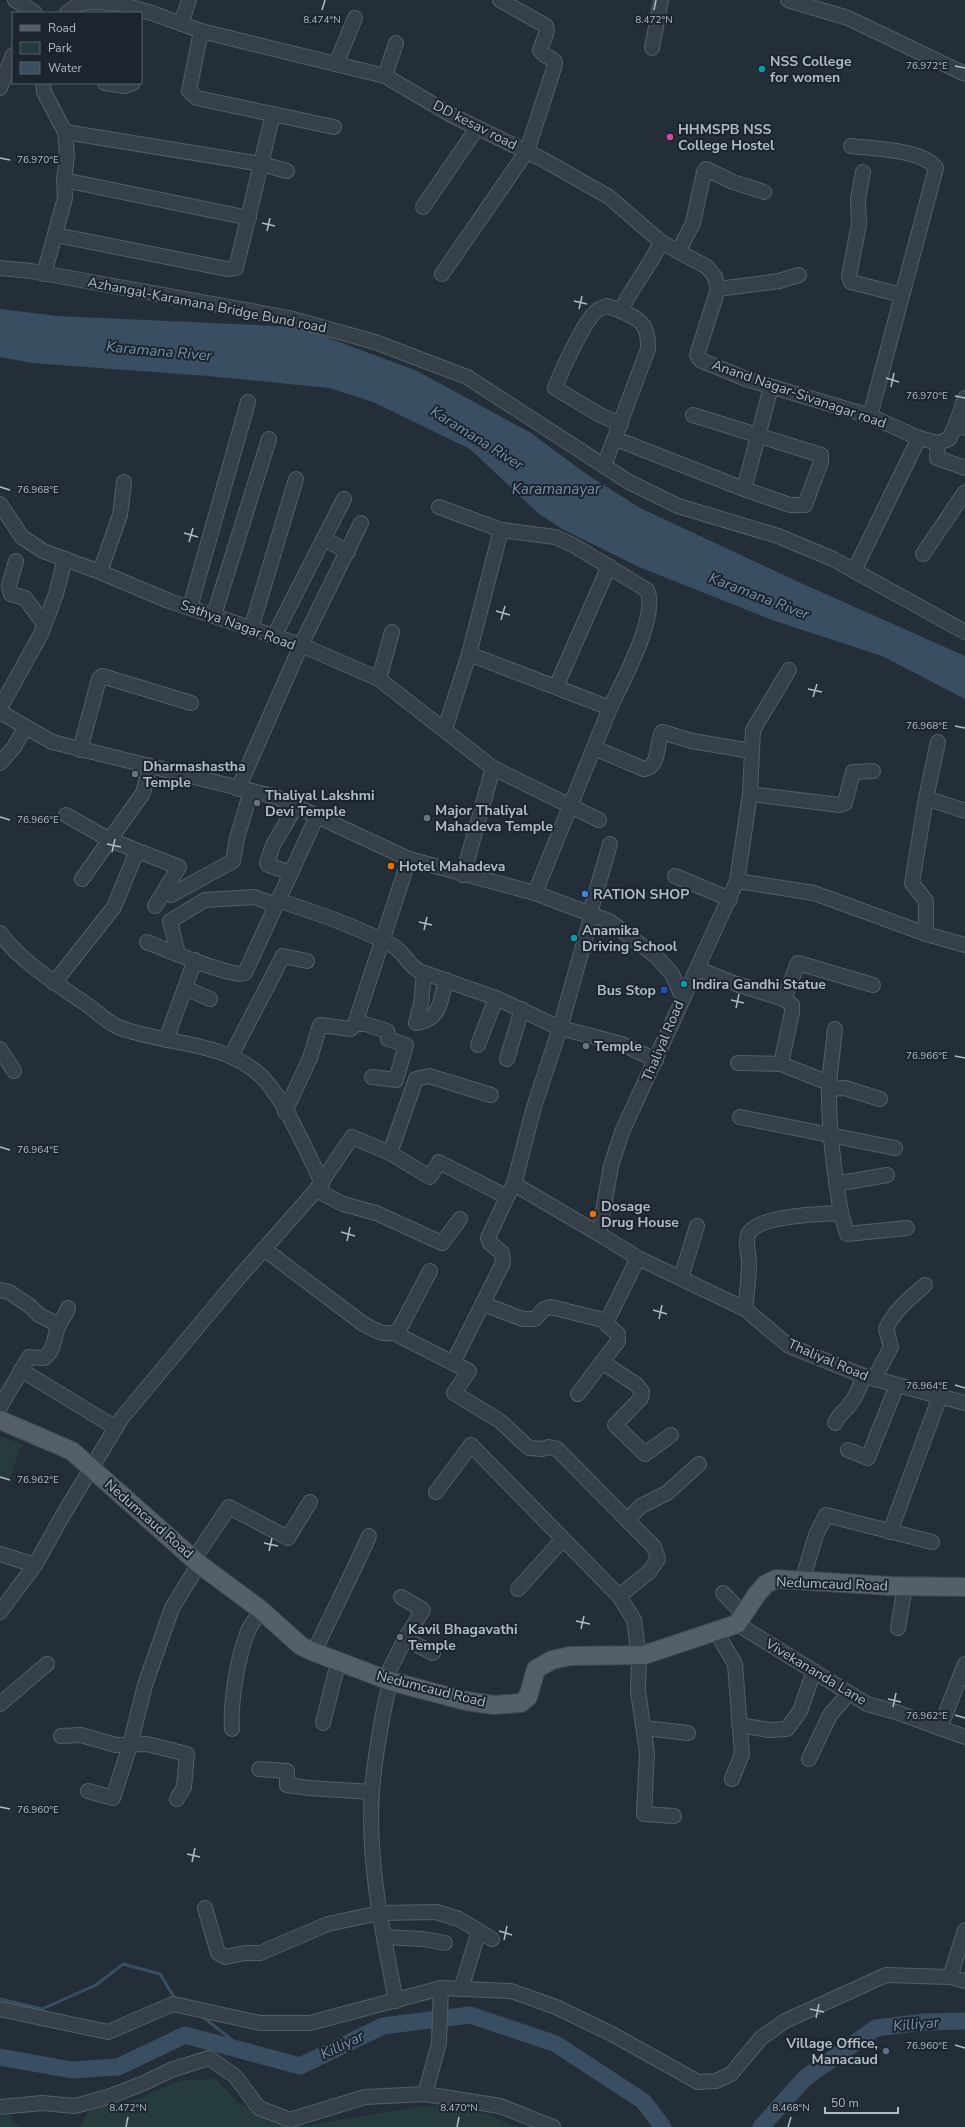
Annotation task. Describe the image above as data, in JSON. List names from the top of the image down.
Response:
{
  "streets": {
    "main road": ["Nedumcaud Road"],
    "street": [
      "DD kesav road",
      "Azhangal-Karamana Bridge Bund road",
      "Anand Nagar-Sivanagar road",
      "Sathya Nagar Road",
      "Thaliyal Road",
      "Vivekananda Lane"
    ]
  },
  "crossings": [
    ["Sathya Nagar Road", "Thaliyal Road"],
    ["Nedumcaud Road", "Vivekananda Lane"]
  ],
  "water": ["Karamana River", "Karamanayar", "Killiyar"],
  "places": {
    "other": [
      "NSS College for women",
      "HHMSPB NSS College Hostel",
      "Dharmashastha Temple",
      "Thaliyal Lakshmi Devi Temple",
      "Major Thaliyal Mahadeva Temple",
      "Hotel Mahadeva",
      "RATION SHOP",
      "Anamika Driving School",
      "Indira Gandhi Statue",
      "Temple",
      "Dosage Drug House",
      "Kavil Bhagavathi Temple",
      "Village Office, Manacaud"
    ],
    "transit": ["Bus Stop"]
  },
  "legend": ["Road", "Park", "Water"],
  "scale_bar": "50 m",
  "coordinates": [
    "8.474°N",
    "8.472°N",
    "76.972°E",
    "76.970°E",
    "76.968°E",
    "76.966°E",
    "76.964°E",
    "76.962°E",
    "76.960°E",
    "8.470°N",
    "8.468°N"
  ]
}
